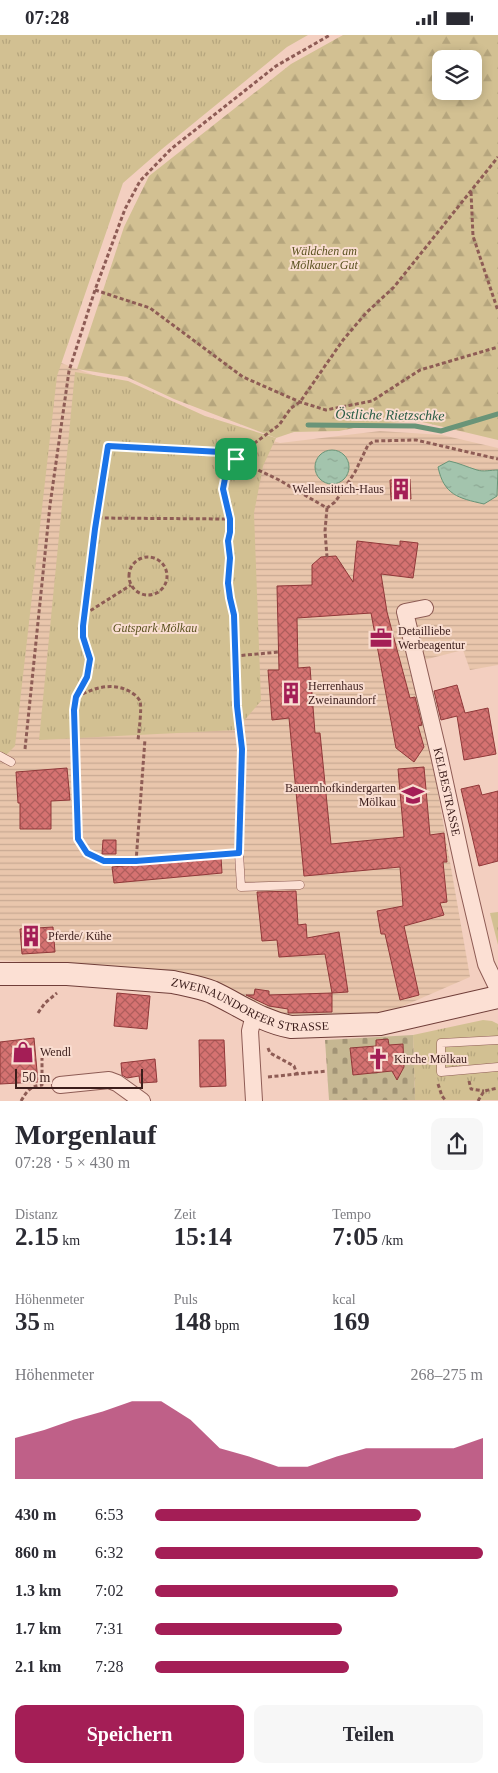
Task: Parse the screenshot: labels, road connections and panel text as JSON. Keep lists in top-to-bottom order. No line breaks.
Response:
{"streets":{"street":["KELBESTRASSE","ZWEINAUNDORFER STRASSE"]},"water":["Östliche Rietzschke"],"parks":["Wäldchen am Mölkauer Gut","Gutspark Mölkau"],"places":{"building":["Wellensittich-Haus","Herrenhaus Zweinaundorf","Pferde/ Kühe"],"office":["Detailliebe Werbeagentur"],"school or university":["Bauernhofkindergarten Mölkau"],"shop":["Wendl"],"church":["Kirche Mölkau"]},"scale_bar":"50 m","page":{"status":"07:28","scale":"50 m","heading":["Morgenlauf","07:28 · 5 × 430 m"],"stats":[["Distanz","2.15 km"],["Zeit","15:14"],["Tempo","7:05 /km"],["Höhenmeter","35 m"],["Puls","148 bpm"],["kcal","169"]],"chart":["Höhenmeter","268–275 m"],"list":[{"name":"430 m","note":"6:53"},{"name":"860 m","note":"6:32"},{"name":"1.3 km","note":"7:02"},{"name":"1.7 km","note":"7:31"},{"name":"2.1 km","note":"7:28"}],"buttons":["Speichern","Teilen"]}}
